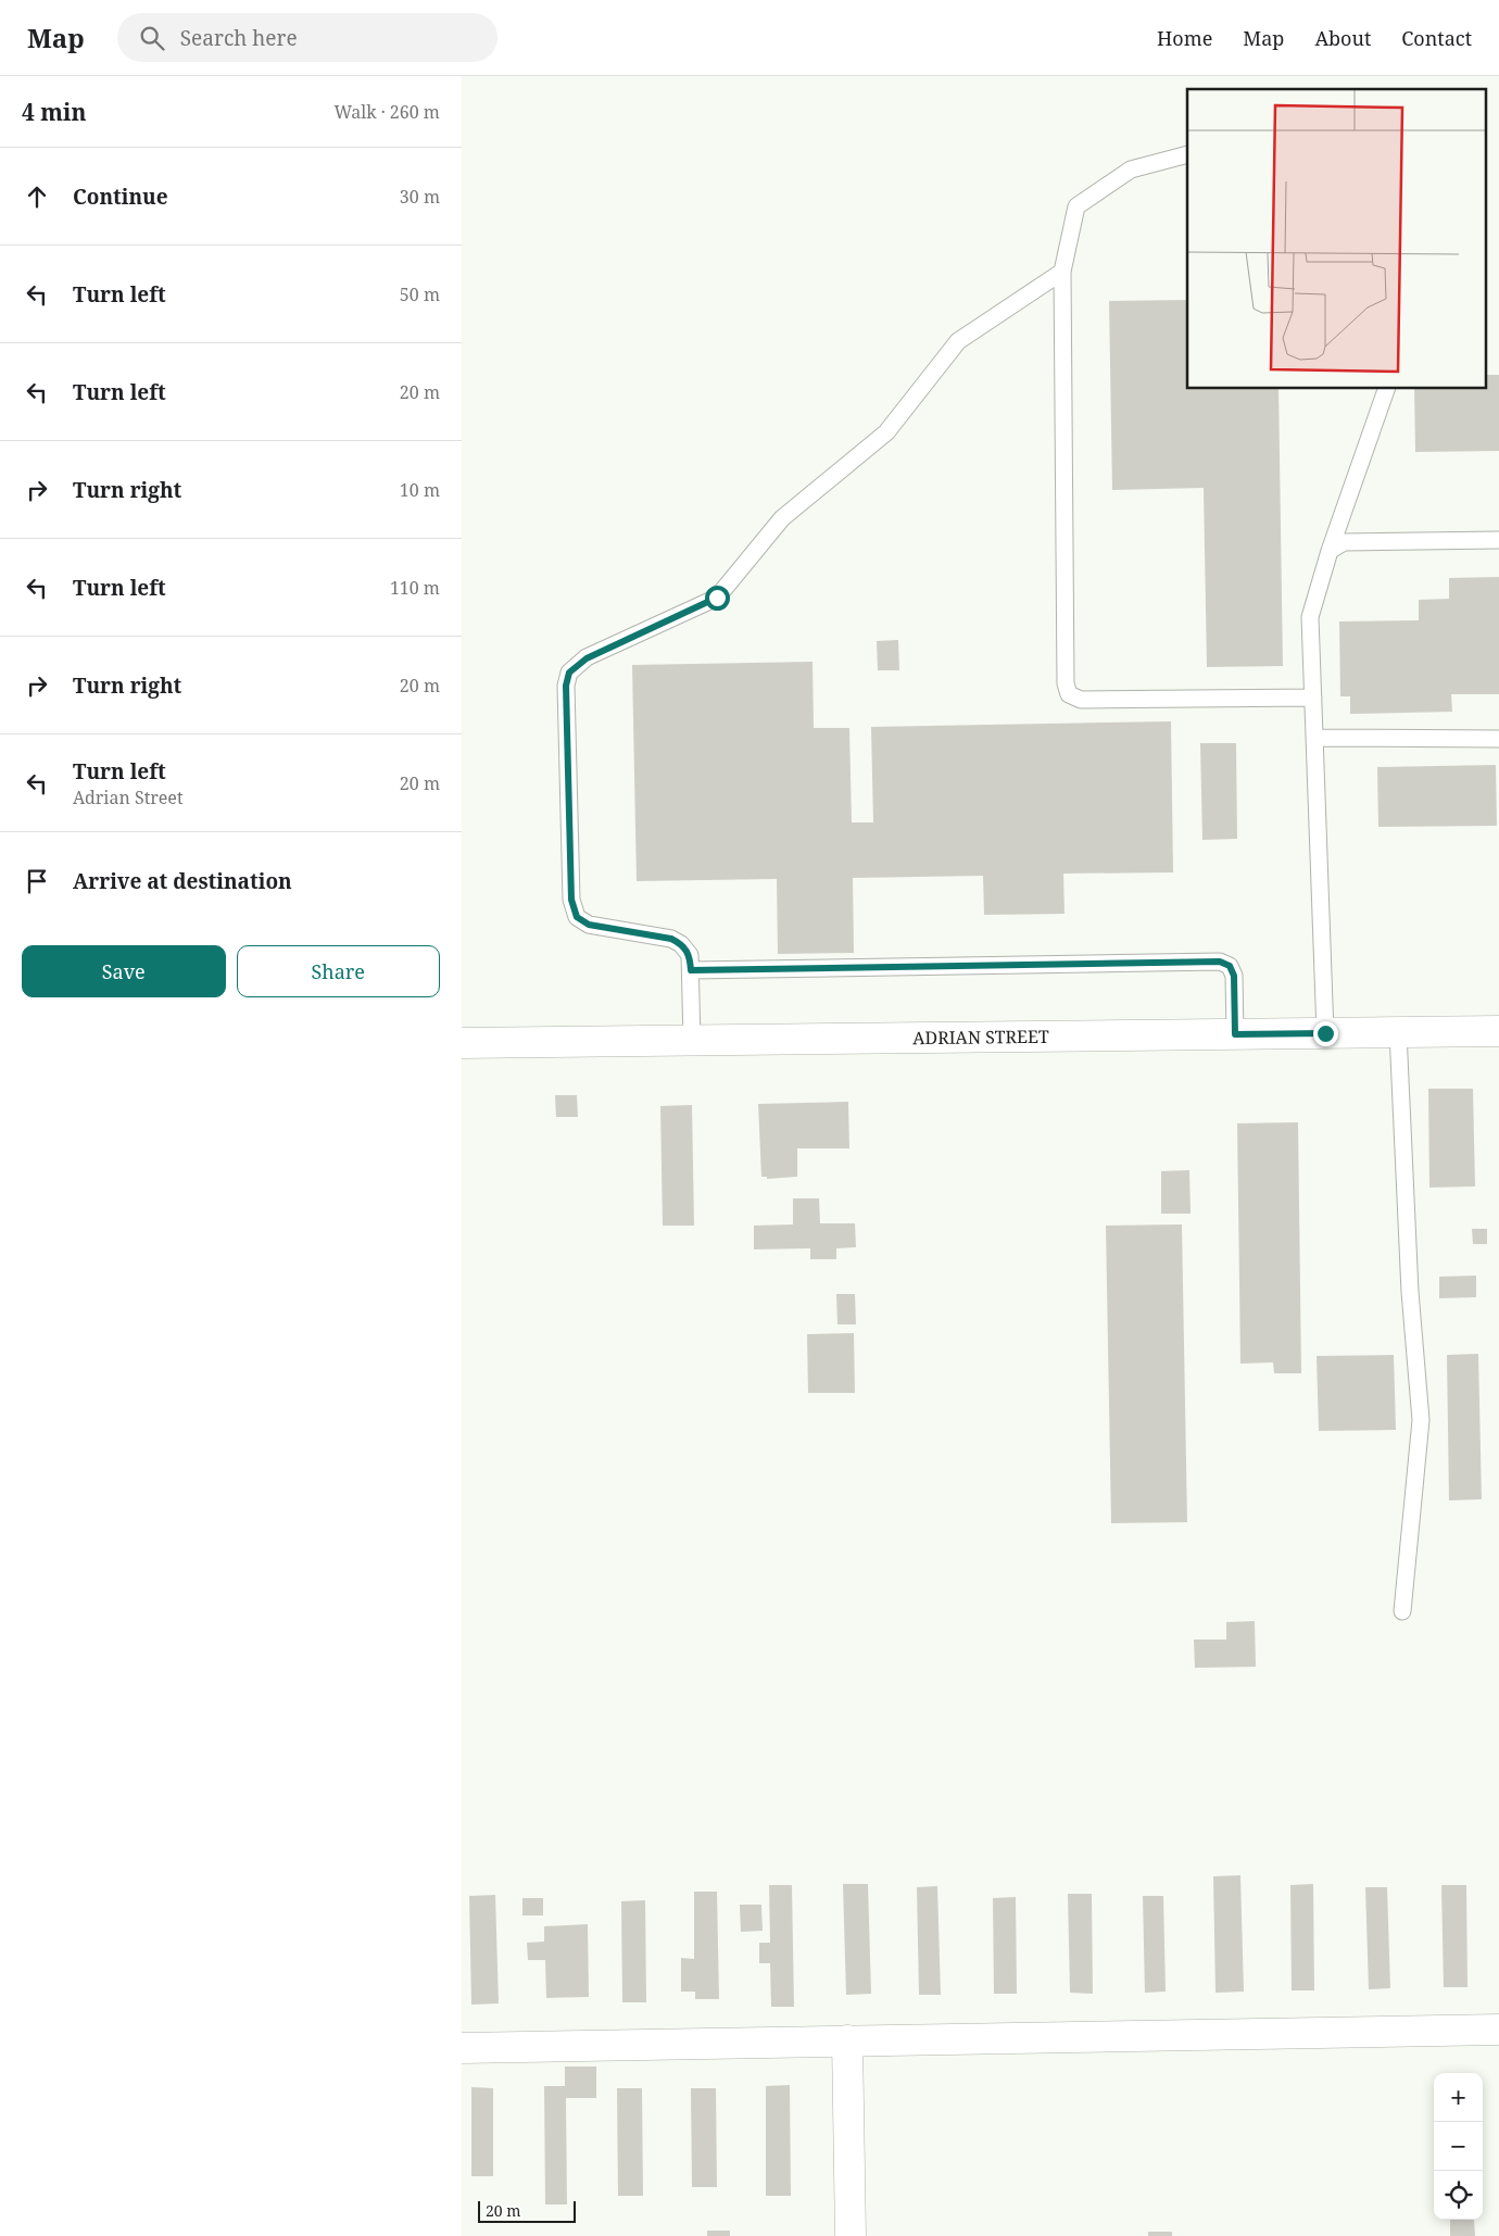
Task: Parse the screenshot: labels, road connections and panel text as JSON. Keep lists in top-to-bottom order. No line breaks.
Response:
{"streets":{"street":["ADRIAN STREET"]},"scale_bar":"20 m","page":{"header":"Map","search":"Search here","nav":["Home","Map","About","Contact"],"heading":["4 min","Walk · 260 m"],"list":[["Continue","30 m"],["Turn left","50 m"],["Turn left","20 m"],["Turn right","10 m"],["Turn left","110 m"],["Turn right","20 m"],["Turn left","Adrian Street","20 m"],"Arrive at destination"],"buttons":["Save","Share"],"map_buttons":["+","−"],"scale":"20 m"}}
